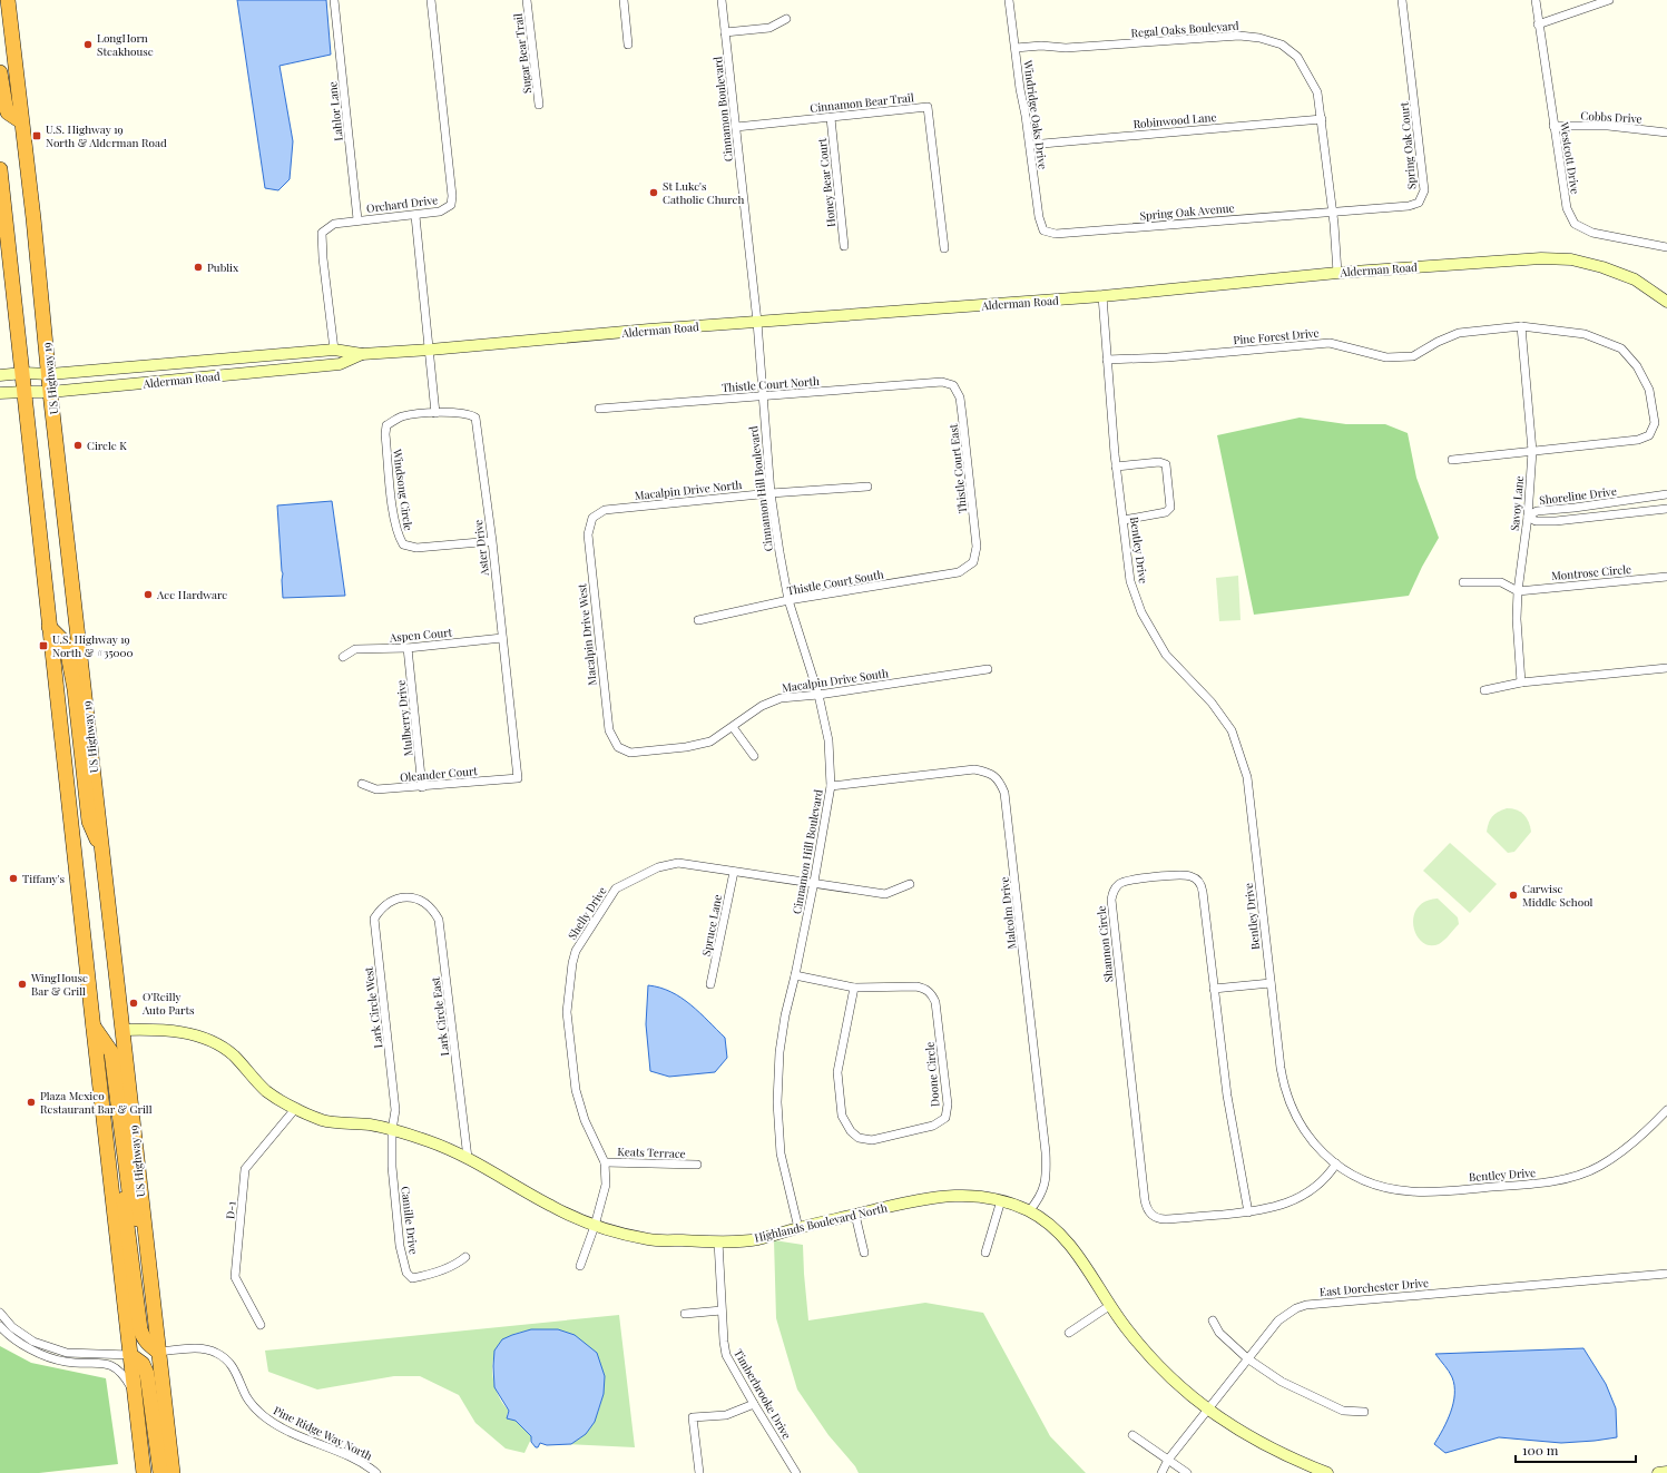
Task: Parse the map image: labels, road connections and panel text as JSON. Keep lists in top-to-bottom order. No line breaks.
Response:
{"streets":{"highway":["US Highway 19"],"street":["Regal Oaks Boulevard","Sugar Bear Trail","Cinnamon Bear Trail","Cinnamon Boulevard","Lahlor Lane","Windridge Oaks Drive","Cobbs Drive","Robinwood Lane","Spring Oak Court","Westcott Drive","Honey Bear Court","Orchard Drive","Spring Oak Avenue","Alderman Road","Pine Forest Drive","Thistle Court North","Thistle Court East","Cinnamon Hill Boulevard","Windsong Circle","Macalpin Drive North","Shoreline Drive","Savoy Lane","Aster Drive","Bentley Drive","Montrose Circle","Thistle Court South","Aspen Court","Macalpin Drive West","Macalpin Drive South","Mulberry Drive","Oleander Court","Shelly Drive","Malcolm Drive","Spruce Lane","Shannon Circle","Lark Circle West","Lark Circle East","Doone Circle","Keats Terrace","D-1","Camille Drive","Highlands Boulevard North","East Dorchester Drive","Timberbrooke Drive","Pine Ridge Way North"]},"crossings":[["Regal Oaks Boulevard","Windridge Oaks Drive"],["Regal Oaks Boulevard","Robinwood Lane"],["Regal Oaks Boulevard","Spring Oak Court"],["Regal Oaks Boulevard","Spring Oak Avenue"],["Regal Oaks Boulevard","Alderman Road"],["Cinnamon Bear Trail","Cinnamon Boulevard"],["Cinnamon Bear Trail","Honey Bear Court"],["Cinnamon Boulevard","Alderman Road"],["Cinnamon Boulevard","Cinnamon Hill Boulevard"],["Lahlor Lane","Orchard Drive"],["Windridge Oaks Drive","Robinwood Lane"],["Windridge Oaks Drive","Spring Oak Avenue"],["Cobbs Drive","Westcott Drive"],["Spring Oak Court","Spring Oak Avenue"],["Orchard Drive","Alderman Road"],["Alderman Road","US Highway 19"],["Alderman Road","Cinnamon Hill Boulevard"],["Alderman Road","Bentley Drive"],["Pine Forest Drive","Savoy Lane"],["Pine Forest Drive","Bentley Drive"],["US Highway 19","Highlands Boulevard North"],["US Highway 19","Pine Ridge Way North"],["Thistle Court North","Thistle Court East"],["Thistle Court North","Cinnamon Hill Boulevard"],["Thistle Court East","Thistle Court South"],["Cinnamon Hill Boulevard","Macalpin Drive North"],["Cinnamon Hill Boulevard","Thistle Court South"],["Cinnamon Hill Boulevard","Macalpin Drive South"],["Cinnamon Hill Boulevard","Shelly Drive"],["Cinnamon Hill Boulevard","Malcolm Drive"],["Cinnamon Hill Boulevard","Doone Circle"],["Cinnamon Hill Boulevard","Highlands Boulevard North"],["Windsong Circle","Aster Drive"],["Macalpin Drive North","Macalpin Drive West"],["Shoreline Drive","Savoy Lane"],["Savoy Lane","Montrose Circle"],["Aster Drive","Aspen Court"],["Aster Drive","Oleander Court"],["Bentley Drive","Shannon Circle"],["Aspen Court","Mulberry Drive"],["Macalpin Drive West","Macalpin Drive South"],["Mulberry Drive","Oleander Court"],["Shelly Drive","Spruce Lane"],["Shelly Drive","Keats Terrace"],["Shelly Drive","Highlands Boulevard North"],["Malcolm Drive","Highlands Boulevard North"],["Lark Circle West","Lark Circle East"],["Lark Circle West","Camille Drive"],["Lark Circle West","Highlands Boulevard North"],["Lark Circle East","Highlands Boulevard North"],["D-1","Highlands Boulevard North"],["Camille Drive","Highlands Boulevard North"],["Highlands Boulevard North","East Dorchester Drive"],["Highlands Boulevard North","Timberbrooke Drive"]],"places":{"other":["LongHorn Steakhouse","St Luke's Catholic Church","Publix","Circle K","Ace Hardware","Tiffany's","Carwise Middle School","WingHouse Bar & Grill","O'Reilly Auto Parts","Plaza Mexico Restaurant Bar & Grill"],"transit":["U.S. Highway 19 North & Alderman Road","U.S. Highway 19 North & #35000"]},"scale_bar":"100 m"}
